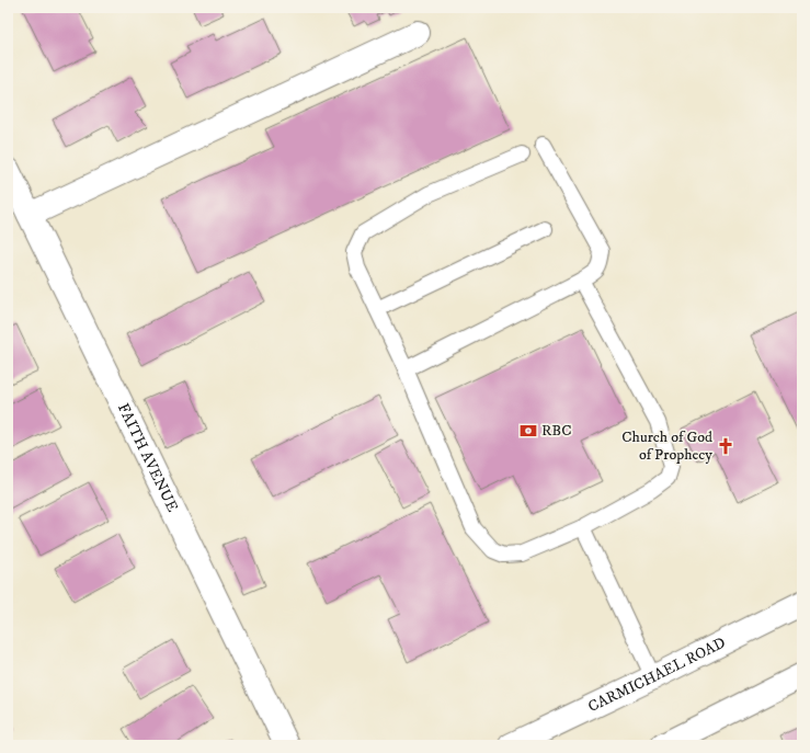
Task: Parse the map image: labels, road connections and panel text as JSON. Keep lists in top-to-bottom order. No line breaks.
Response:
{"streets":{"street":["FAITH AVENUE","CARMICHAEL ROAD"]},"places":{"bank":["RBC"],"church":["Church of God of Prophecy"]}}
